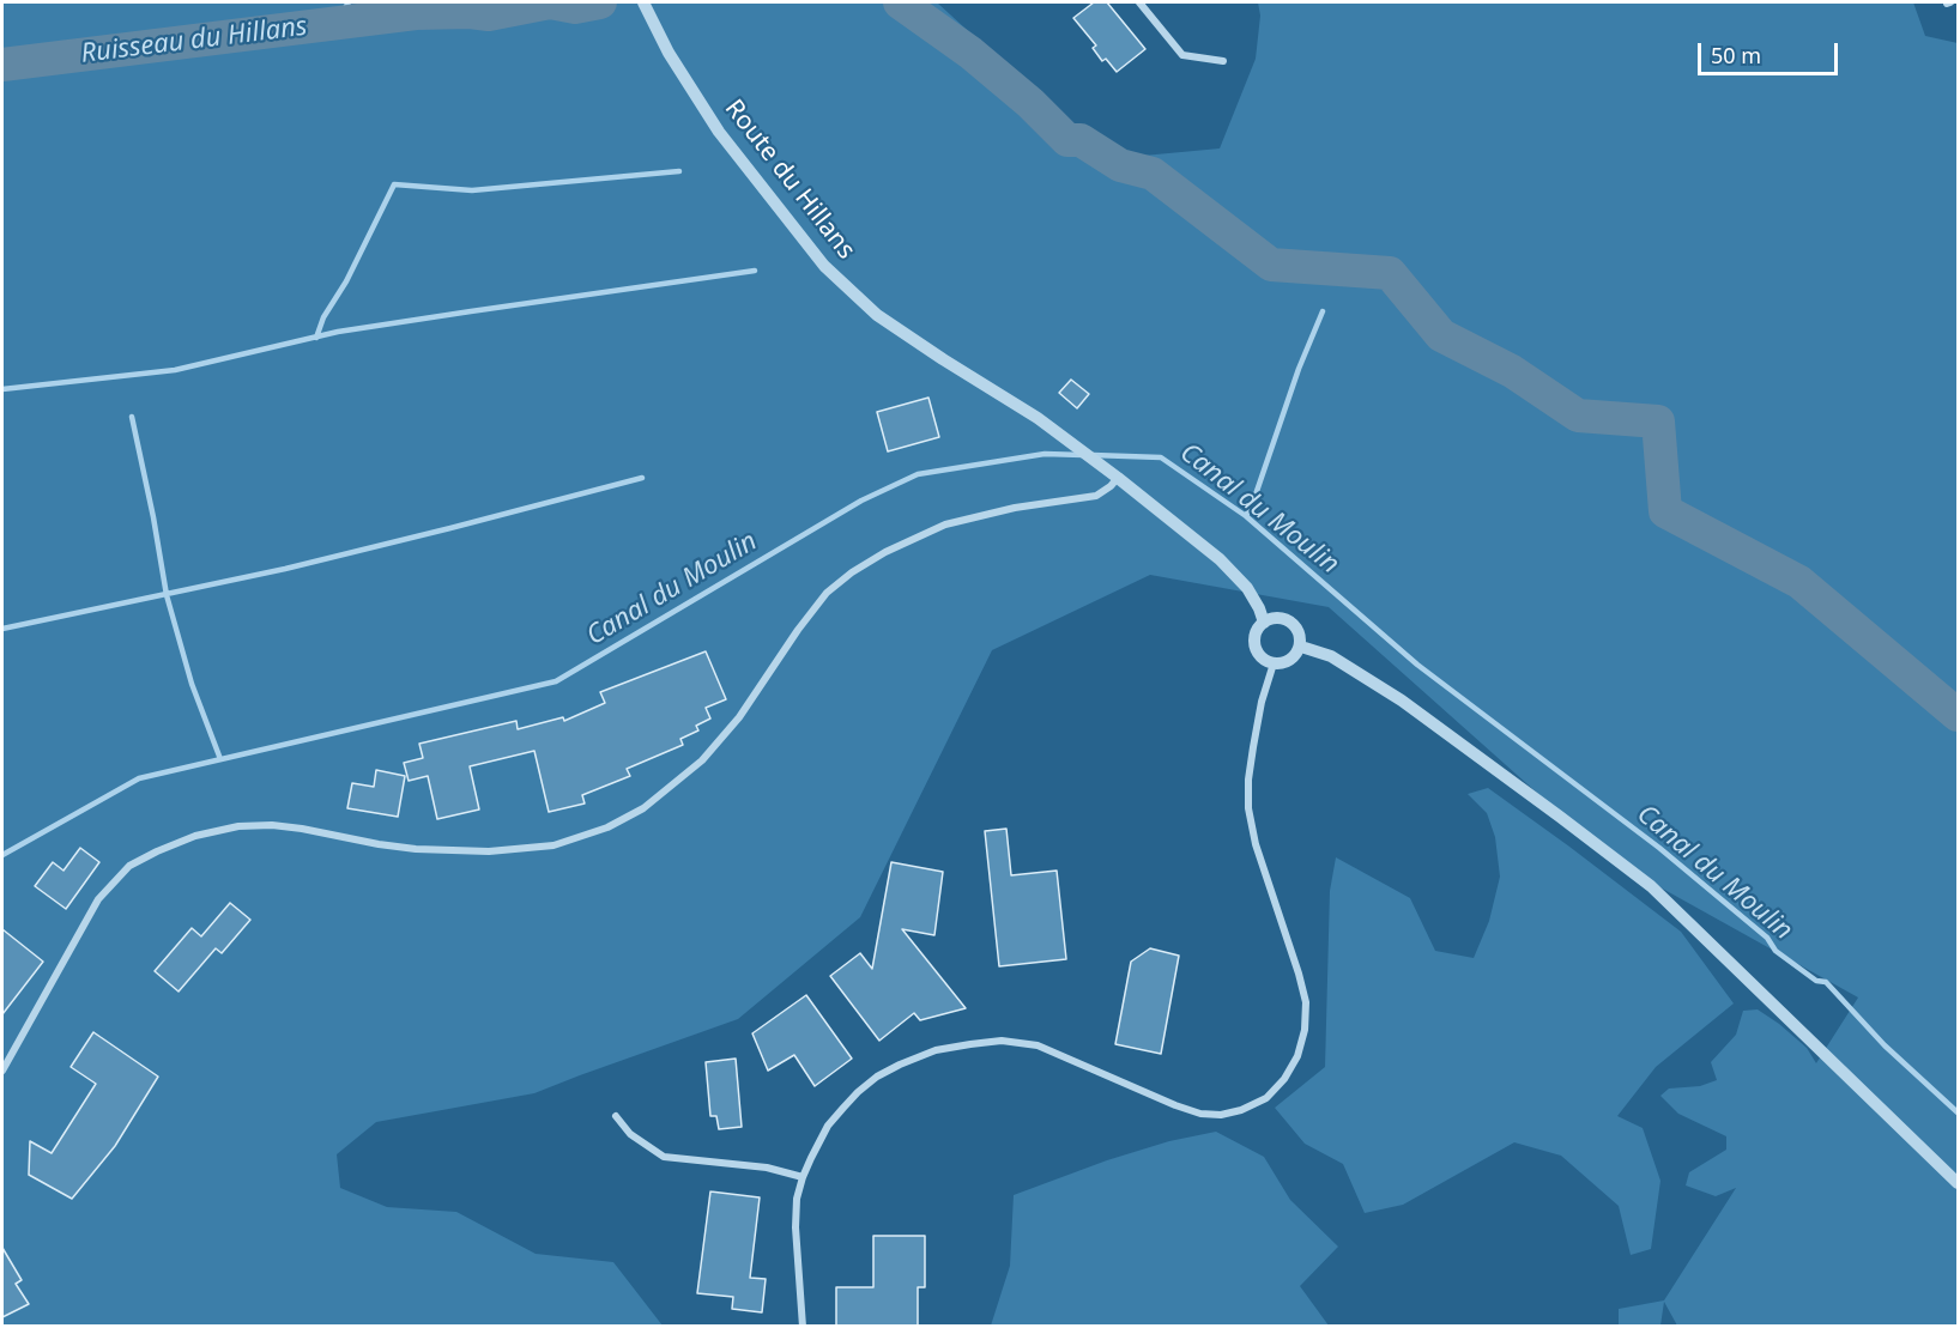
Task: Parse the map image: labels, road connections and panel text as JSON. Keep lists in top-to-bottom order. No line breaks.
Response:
{"streets":{"street":["Route du Hillans"]},"water":["Ruisseau du Hillans","Canal du Moulin"],"scale_bar":"50 m"}
